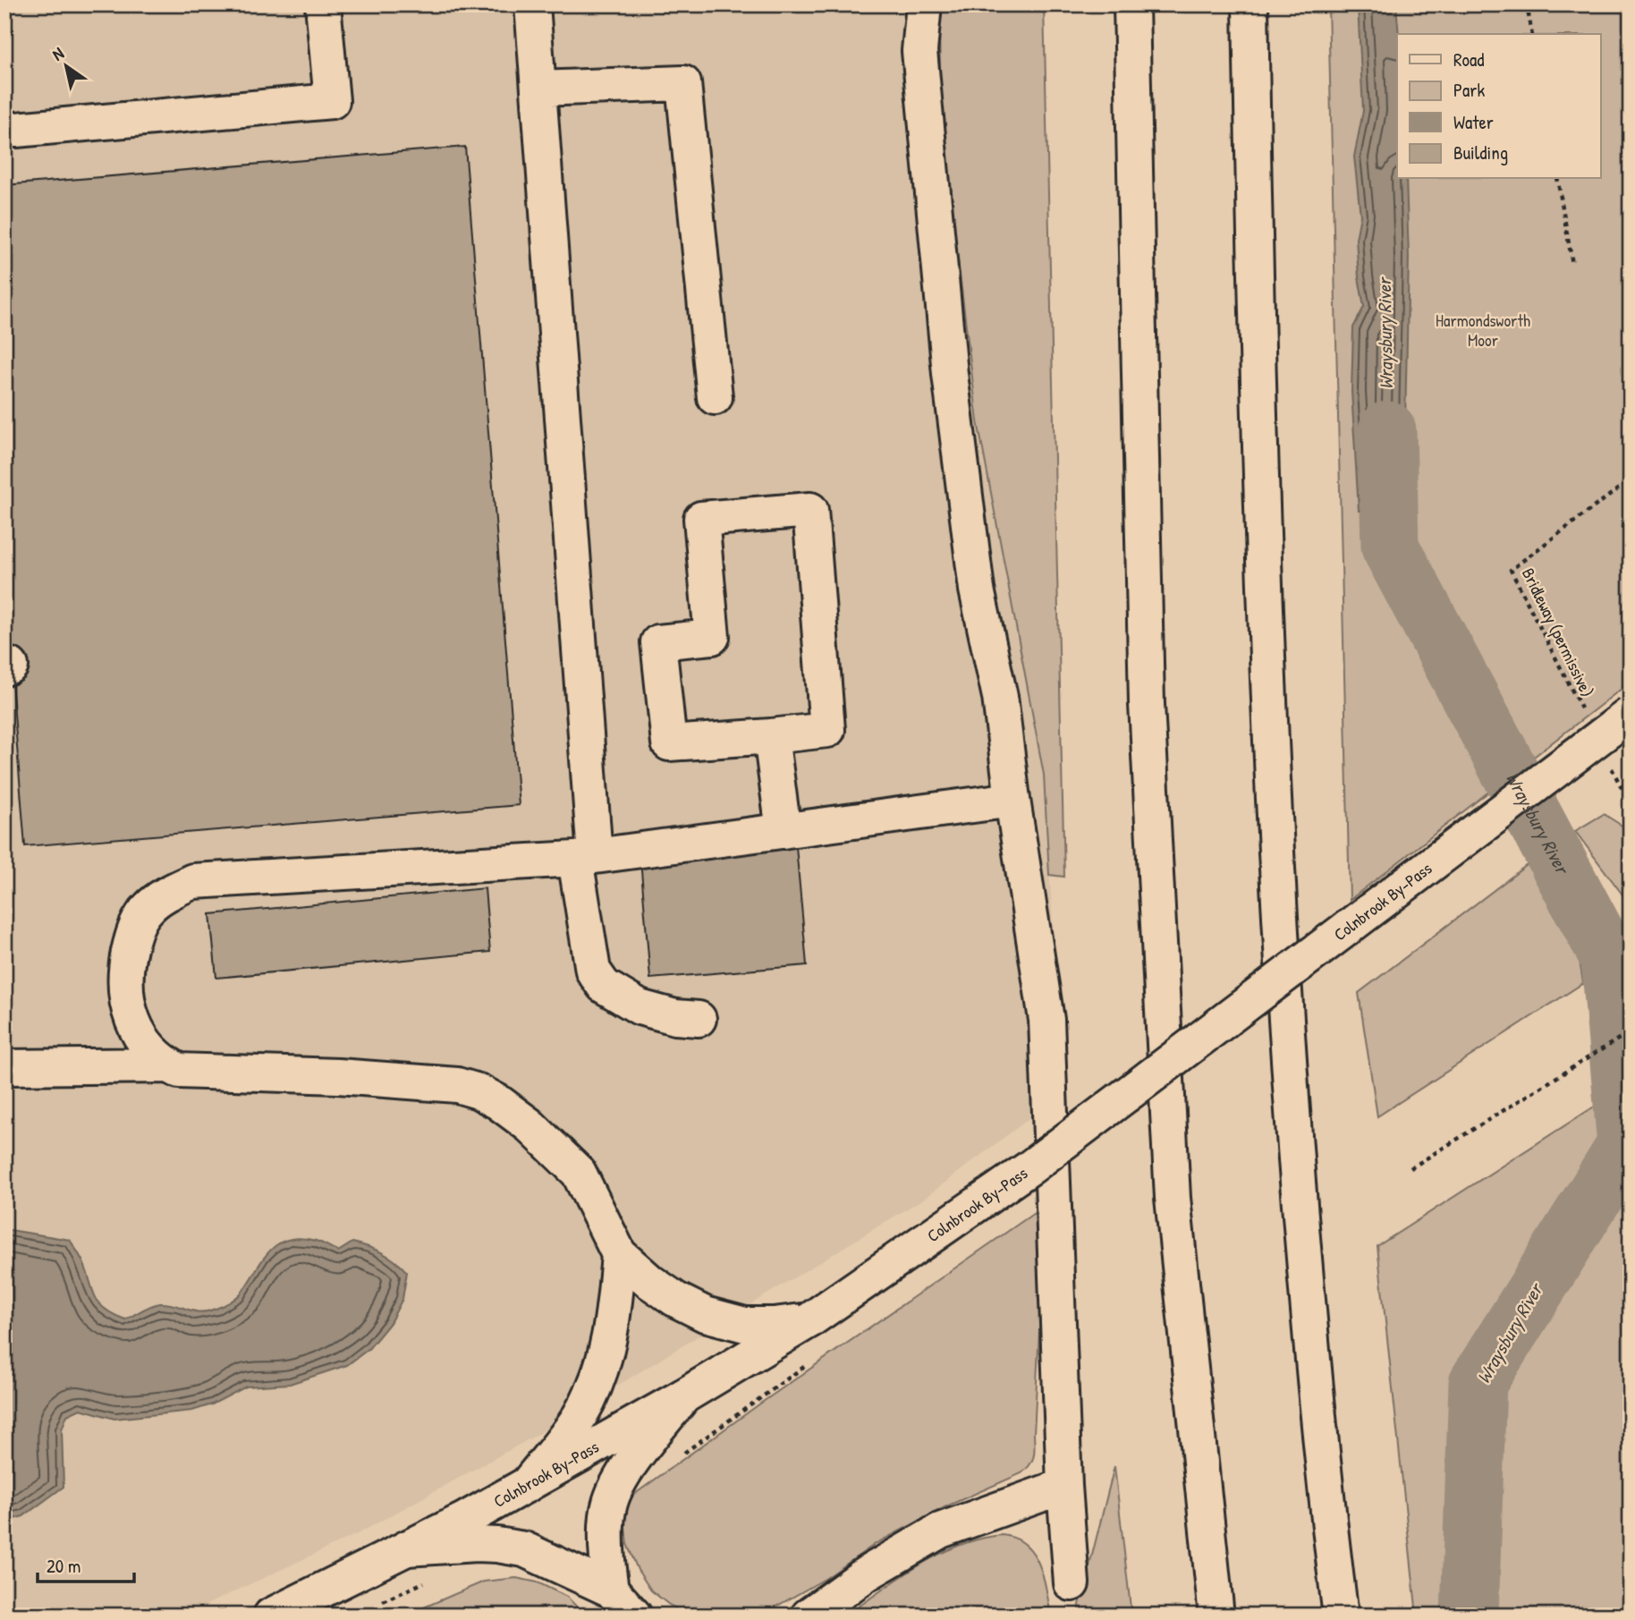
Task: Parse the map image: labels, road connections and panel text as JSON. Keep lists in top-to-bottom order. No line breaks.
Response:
{"streets":{"main road":["Colnbrook By-Pass"],"path":["Bridleway (permissive)"]},"water":["Wraysbury River"],"parks":["Harmondsworth Moor"],"legend":["Road","Park","Water","Building"],"scale_bar":"20 m","north":"top left"}
